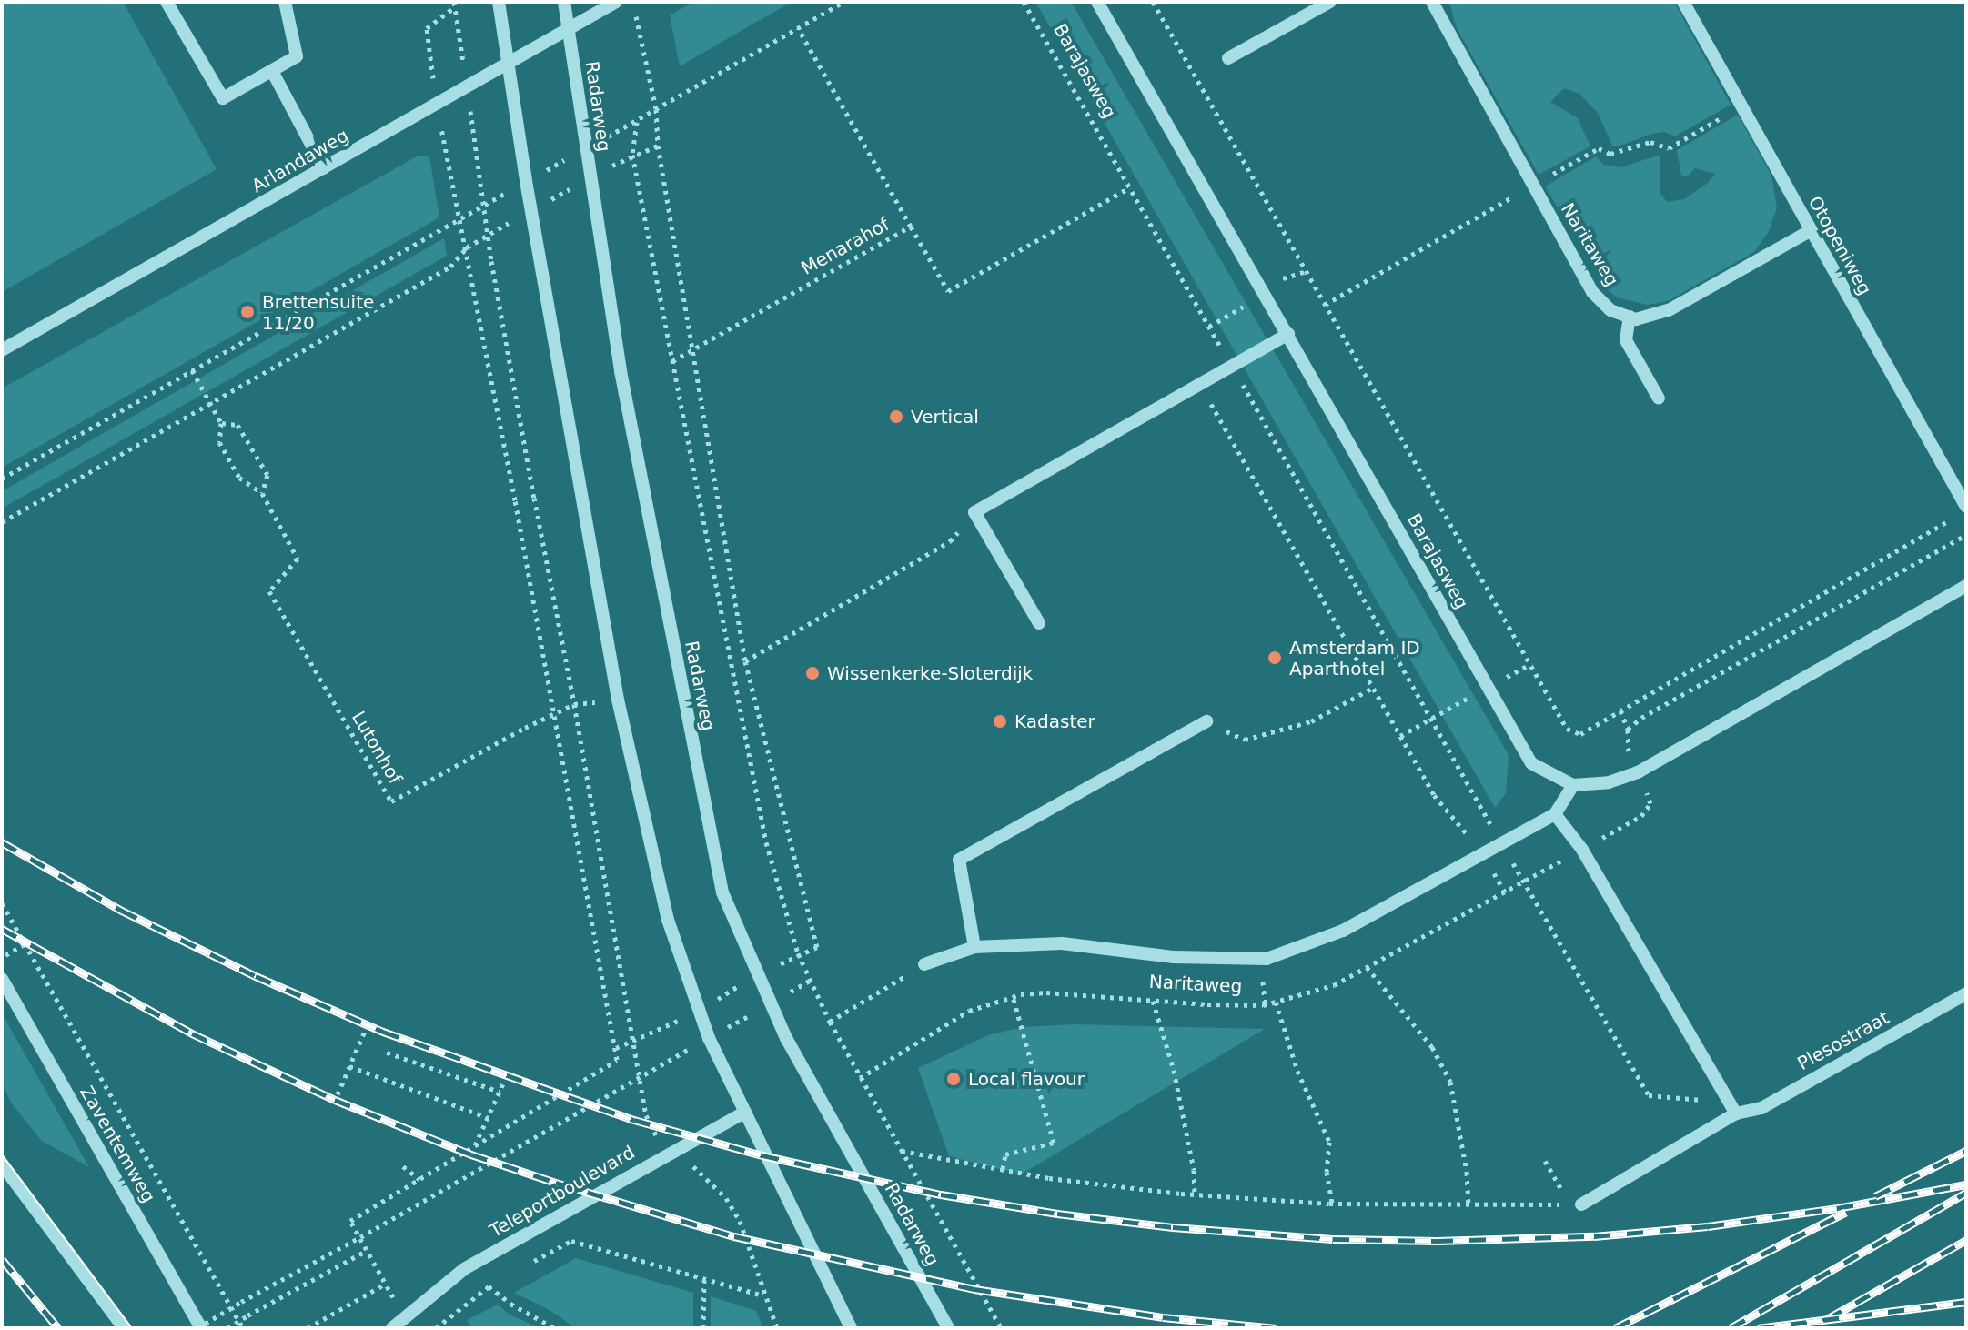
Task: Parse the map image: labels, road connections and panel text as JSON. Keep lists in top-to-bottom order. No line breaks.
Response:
{"streets":{"street":["Barajasweg","Radarweg","Arlandaweg","Naritaweg","Otopeniweg","Plesostraat","Zaventemweg","Teleportboulevard"],"path":["Menarahof","Lutonhof"]},"crossings":[["Barajasweg","Naritaweg"],["Barajasweg","Plesostraat"],["Radarweg","Arlandaweg"],["Radarweg","Naritaweg"],["Radarweg","Menarahof"]],"places":["Brettensuite 11/20","Vertical","Amsterdam ID Aparthotel","Wissenkerke-Sloterdijk","Kadaster","Local flavour"]}
